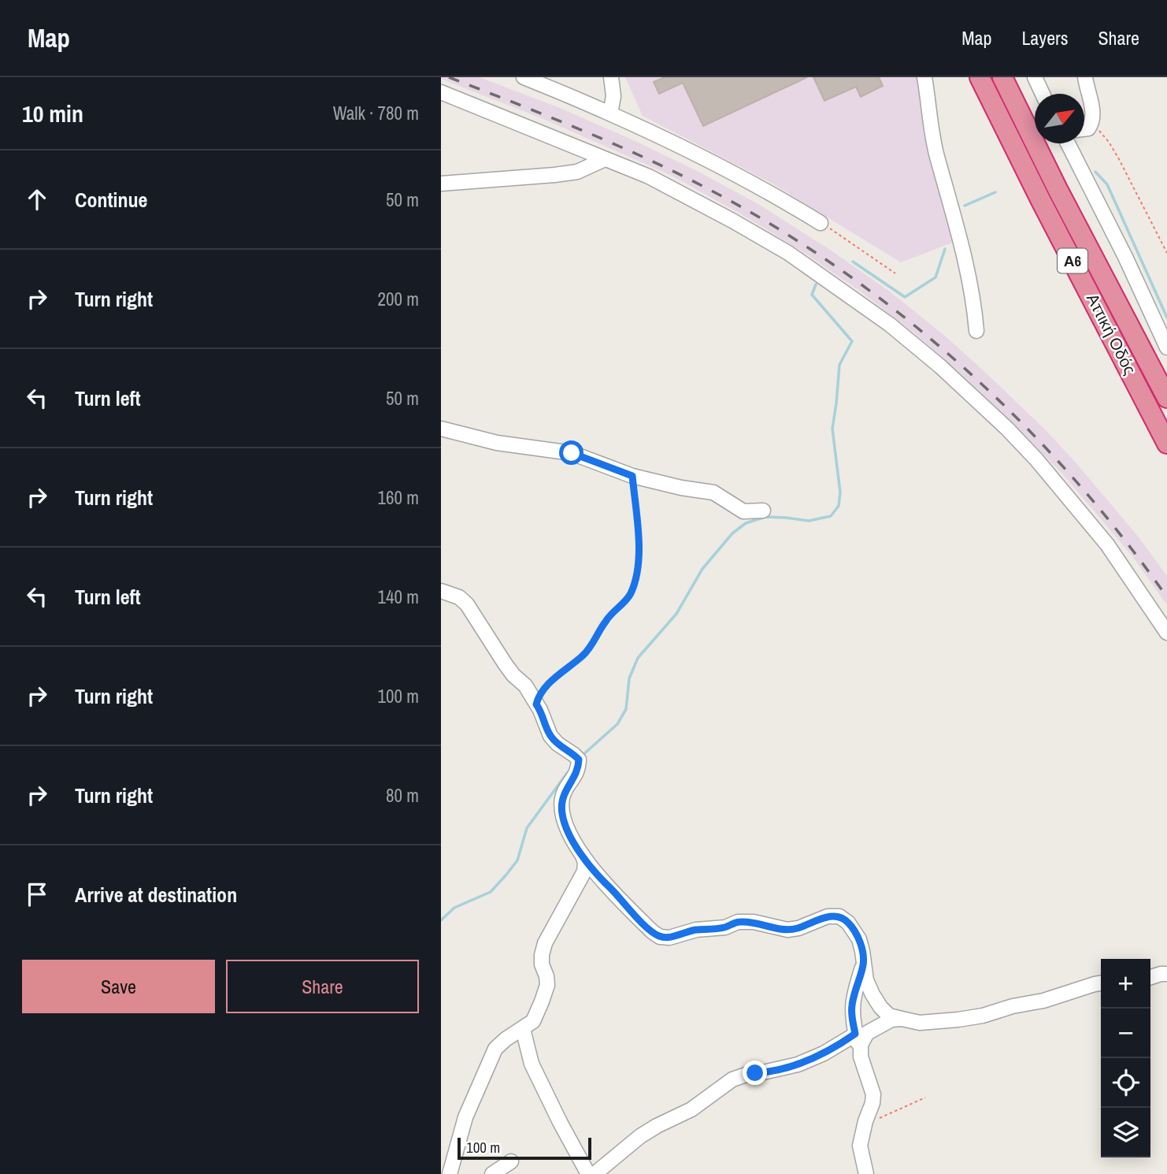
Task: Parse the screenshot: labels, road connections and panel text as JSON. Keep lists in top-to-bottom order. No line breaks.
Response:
{"streets":{"highway":["Α6","Αττική Οδός"]},"scale_bar":"100 m","north":"top right","page":{"header":"Map","nav":["Map","Layers","Share"],"heading":["10 min","Walk · 780 m"],"list":[["Continue","50 m"],["Turn right","200 m"],["Turn left","50 m"],["Turn right","160 m"],["Turn left","140 m"],["Turn right","100 m"],["Turn right","80 m"],"Arrive at destination"],"buttons":["Save","Share"],"map_buttons":["+","−"],"scale":"100 m"}}
